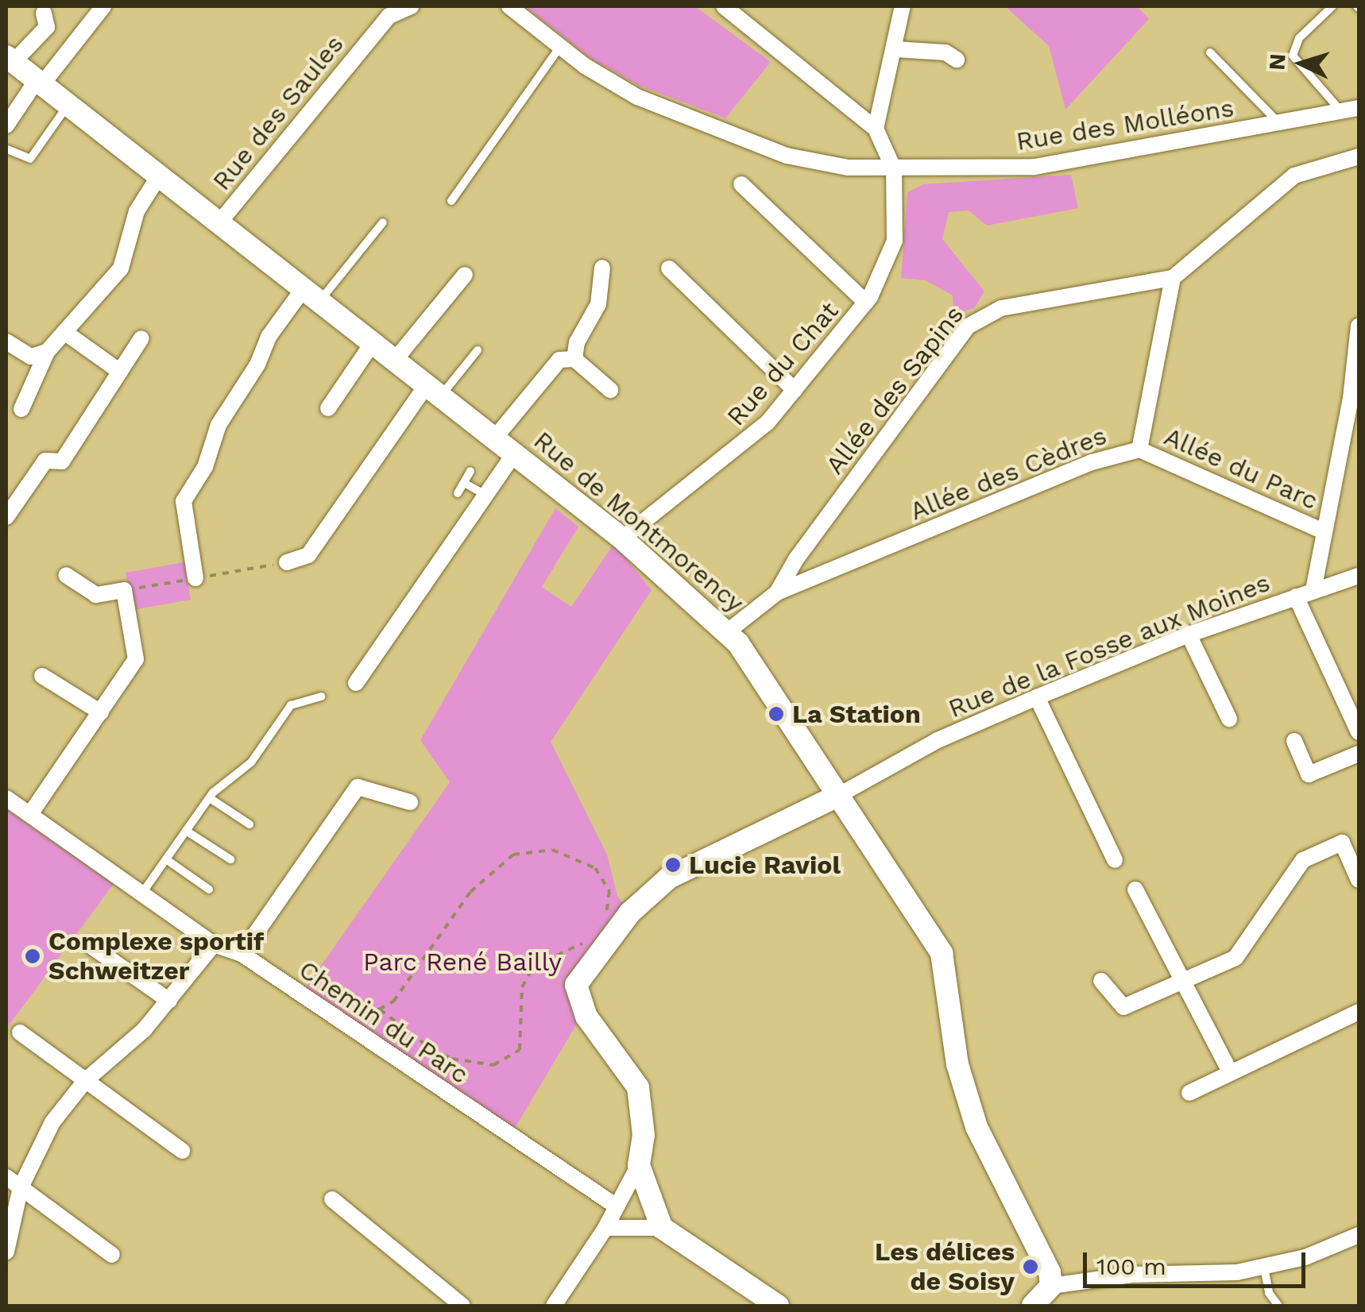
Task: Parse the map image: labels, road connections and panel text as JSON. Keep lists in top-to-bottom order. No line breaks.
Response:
{"streets":{"street":["Rue des Saules","Rue des Molléons","Rue du Chat","Allée des Sapins","Allée du Parc","Allée des Cèdres","Rue de Montmorency","Rue de la Fosse aux Moines","Chemin du Parc"]},"crossings":[["Rue des Saules","Rue de Montmorency"],["Rue des Molléons","Rue du Chat"],["Rue du Chat","Rue de Montmorency"],["Allée des Sapins","Allée des Cèdres"],["Allée des Sapins","Rue de Montmorency"],["Allée du Parc","Allée des Cèdres"],["Rue de Montmorency","Rue de la Fosse aux Moines"]],"parks":["Parc René Bailly"],"places":["La Station","Lucie Raviol","Complexe sportif Schweitzer","Les délices de Soisy"],"scale_bar":"100 m","north":"left"}
